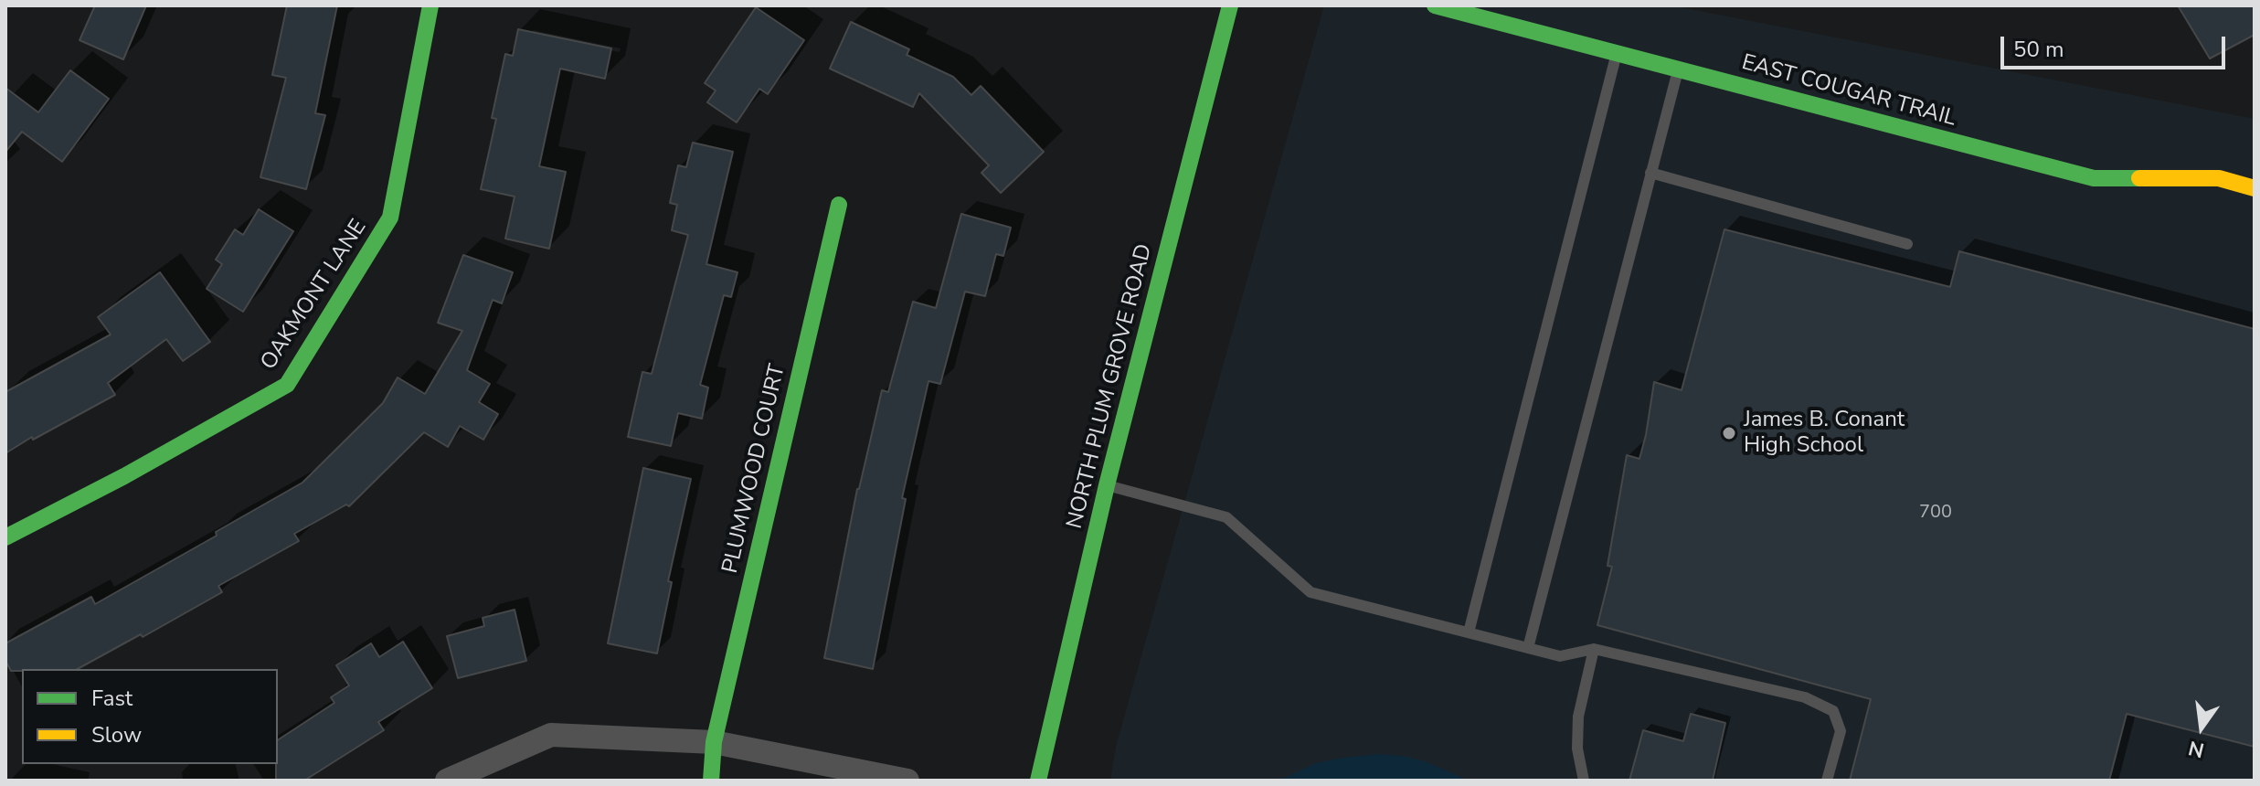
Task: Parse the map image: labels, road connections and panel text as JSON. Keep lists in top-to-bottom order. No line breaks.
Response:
{"streets":{"street":["EAST COUGAR TRAIL","OAKMONT LANE","NORTH PLUM GROVE ROAD","PLUMWOOD COURT"]},"places":["James B. Conant High School"],"house_numbers":["700"],"legend":["Fast","Slow"],"scale_bar":"50 m","north":"bottom"}
